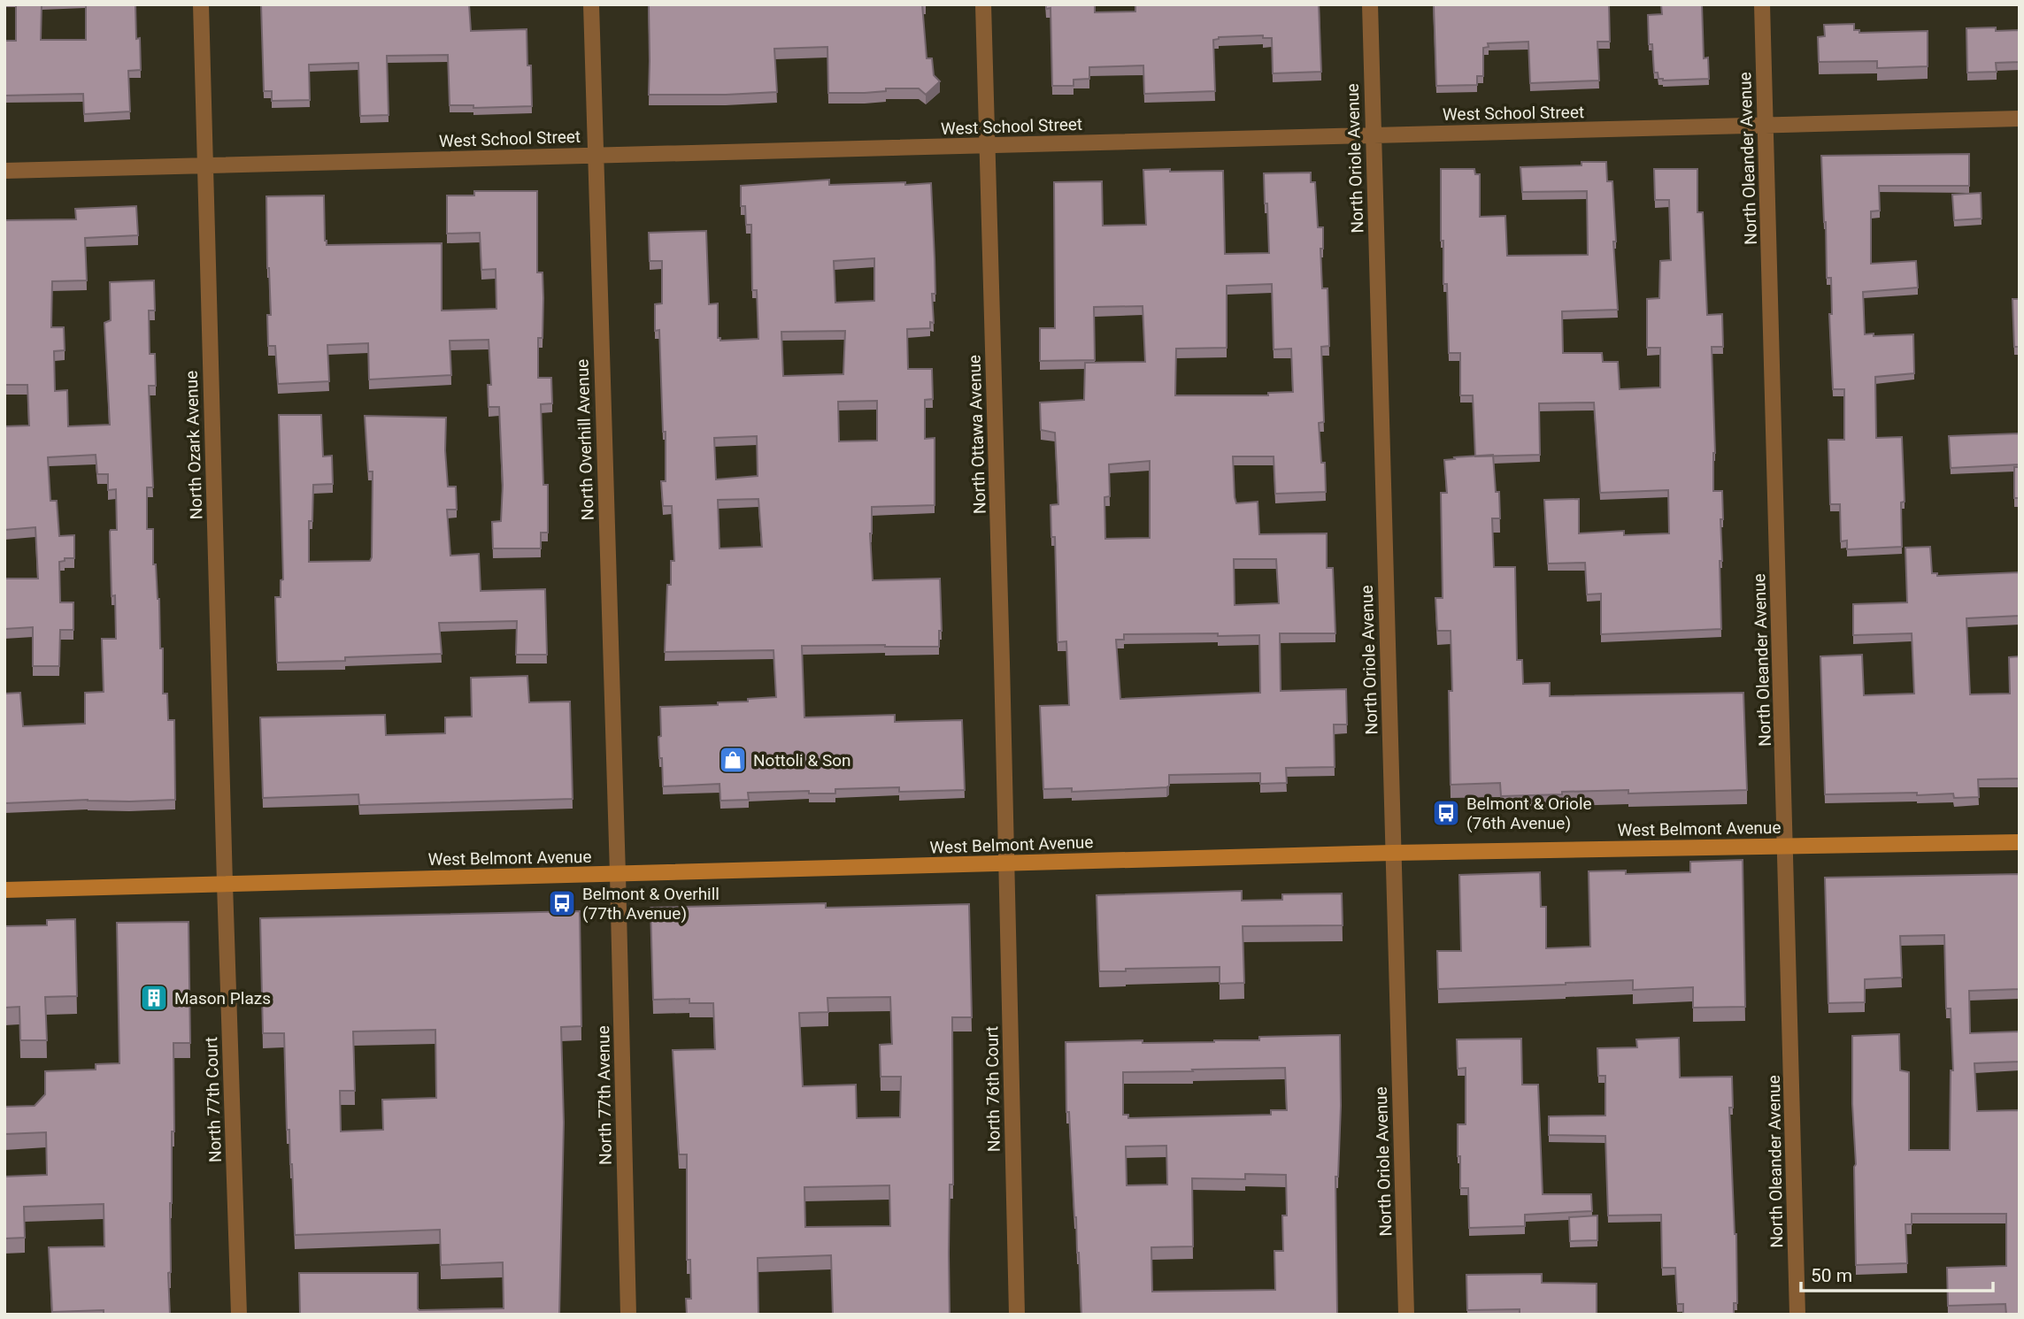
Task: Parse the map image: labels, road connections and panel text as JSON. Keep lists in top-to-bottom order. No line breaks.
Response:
{"streets":{"main road":["West Belmont Avenue"],"street":["West School Street","North Oriole Avenue","North Oleander Avenue","North Ottawa Avenue","North Overhill Avenue","North Ozark Avenue","North 76th Court","North 77th Avenue","North 77th Court"]},"crossings":[["West School Street","North Oriole Avenue"],["West School Street","North Oleander Avenue"],["West School Street","North Ottawa Avenue"],["West School Street","North Overhill Avenue"],["West School Street","North Ozark Avenue"],["North Oriole Avenue","West Belmont Avenue"],["North Oleander Avenue","West Belmont Avenue"],["North Ottawa Avenue","West Belmont Avenue"],["North Ottawa Avenue","North 76th Court"],["North Overhill Avenue","West Belmont Avenue"],["North Overhill Avenue","North 77th Avenue"],["North Ozark Avenue","West Belmont Avenue"],["North Ozark Avenue","North 77th Court"],["West Belmont Avenue","North 76th Court"],["West Belmont Avenue","North 77th Avenue"],["West Belmont Avenue","North 77th Court"]],"places":{"shop":["Nottoli & Son"],"bus stop":["Belmont & Oriole (76th Avenue)","Belmont & Overhill (77th Avenue)"],"building":["Mason Plazs"]},"scale_bar":"50 m"}
